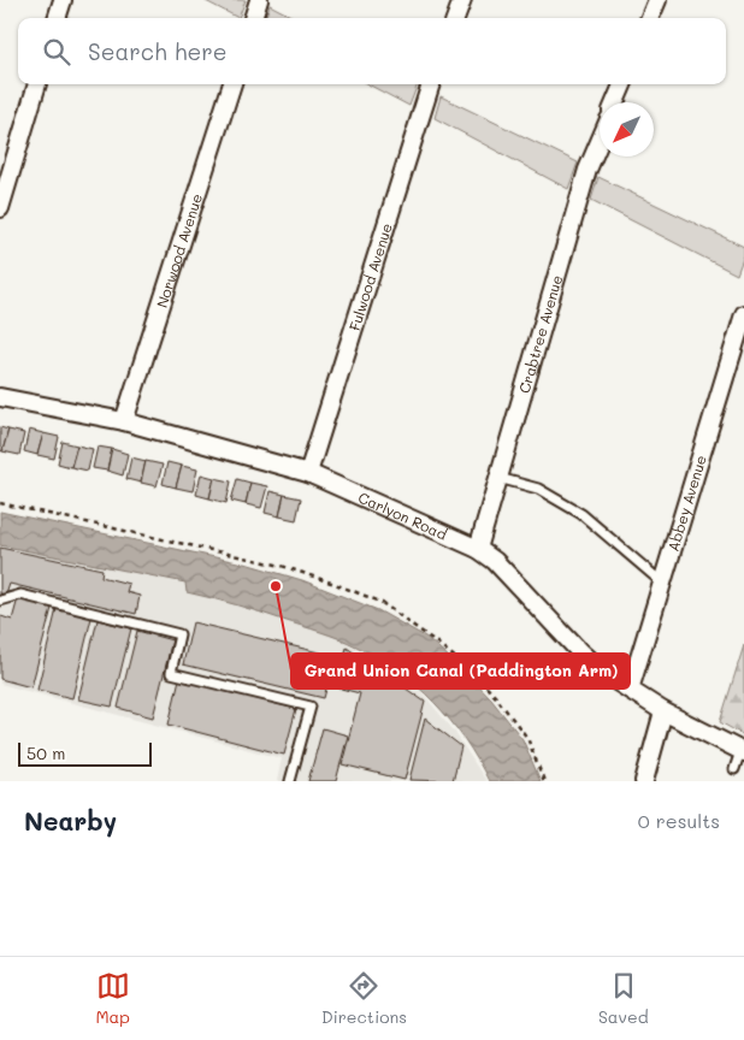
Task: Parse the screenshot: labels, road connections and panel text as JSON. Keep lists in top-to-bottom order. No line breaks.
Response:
{"streets":{"street":["Norwood Avenue","Fulwood Avenue","Crabtree Avenue","Abbey Avenue","Carlyon Road"]},"crossings":[["Norwood Avenue","Carlyon Road"],["Fulwood Avenue","Carlyon Road"],["Crabtree Avenue","Carlyon Road"],["Abbey Avenue","Carlyon Road"]],"places":["Grand Union Canal (Paddington Arm)"],"scale_bar":"50 m","north":"bottom left","page":{"search":"Search here","scale":"50 m","heading":["Nearby","0 results"],"nav":["Map","Directions","Saved"]}}
